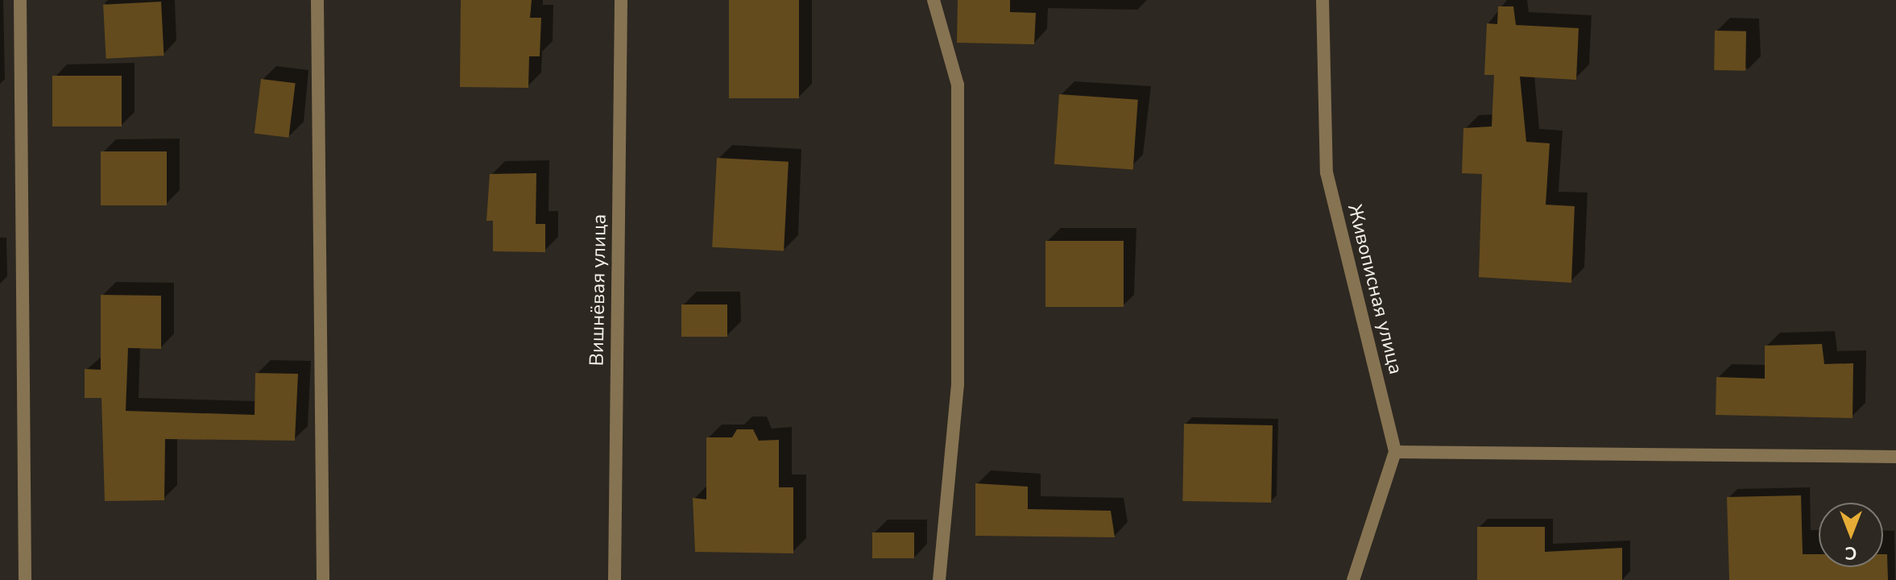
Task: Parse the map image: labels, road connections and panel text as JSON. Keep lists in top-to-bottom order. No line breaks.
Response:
{"streets":{"street":["Живописная улица","Вишнёвая улица"]},"north":"bottom"}
